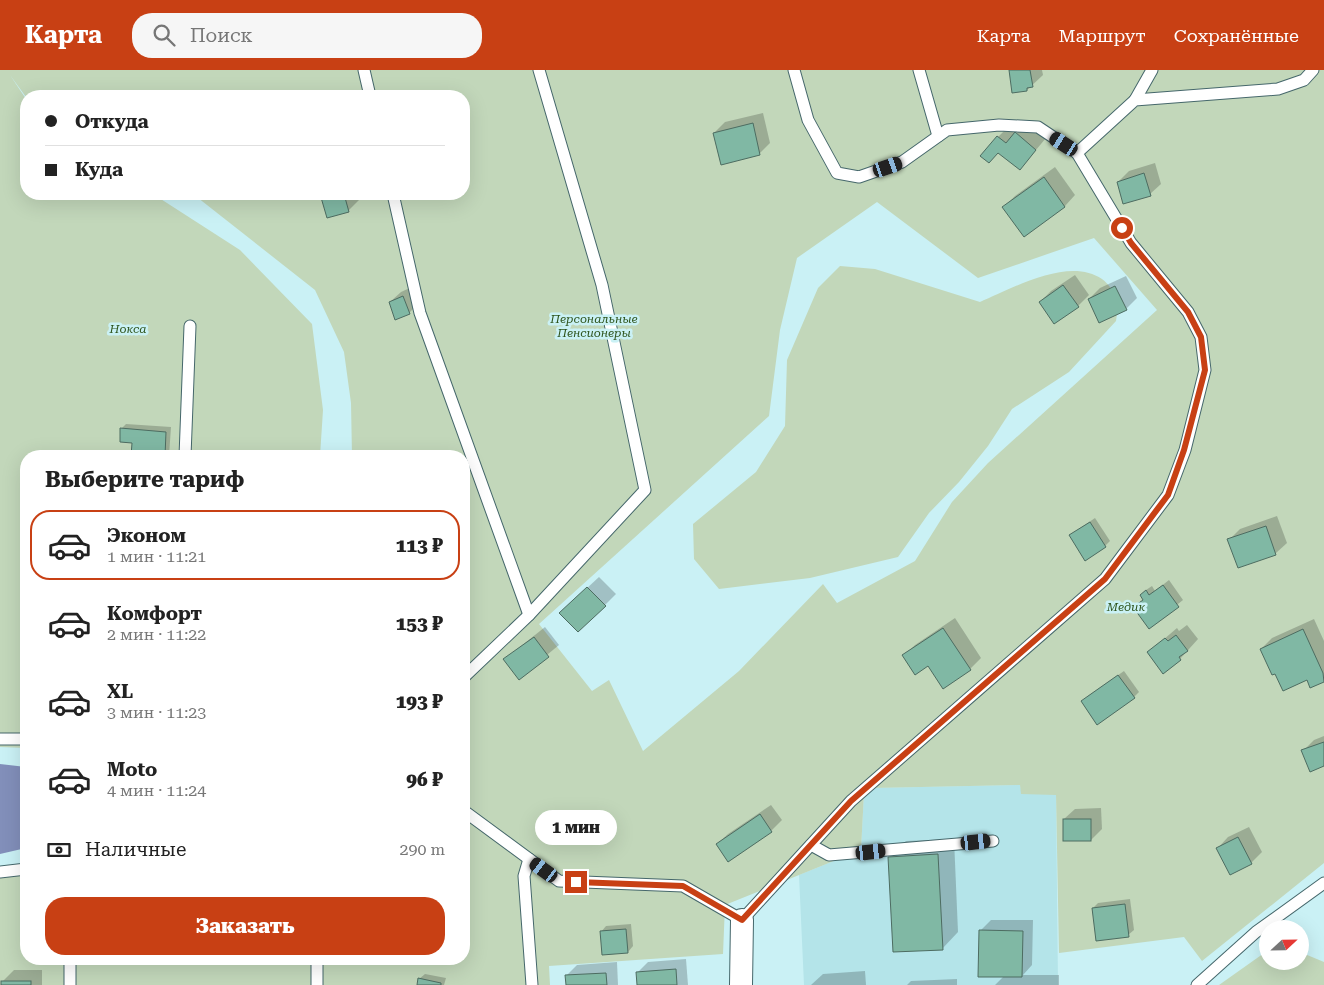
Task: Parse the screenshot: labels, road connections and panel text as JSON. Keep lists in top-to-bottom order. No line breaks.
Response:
{"parks":["Персональные Пенсионеры","Нокса","Медик"],"north":"right","page":{"header":"Карта","search":"Поиск","nav":["Карта","Маршрут","Сохранённые"],"banner":["Откуда","Куда"],"heading":"Выберите тариф","list":[{"name":"Эконом","note":"1 мин · 11:21","value":"113 ₽"},{"name":"Комфорт","note":"2 мин · 11:22","value":"153 ₽"},{"name":"XL","note":"3 мин · 11:23","value":"193 ₽"},{"name":"Moto","note":"4 мин · 11:24","value":"96 ₽"}],"bubble":"1 мин","pay":["Наличные","290 m"],"buttons":"Заказать"}}
